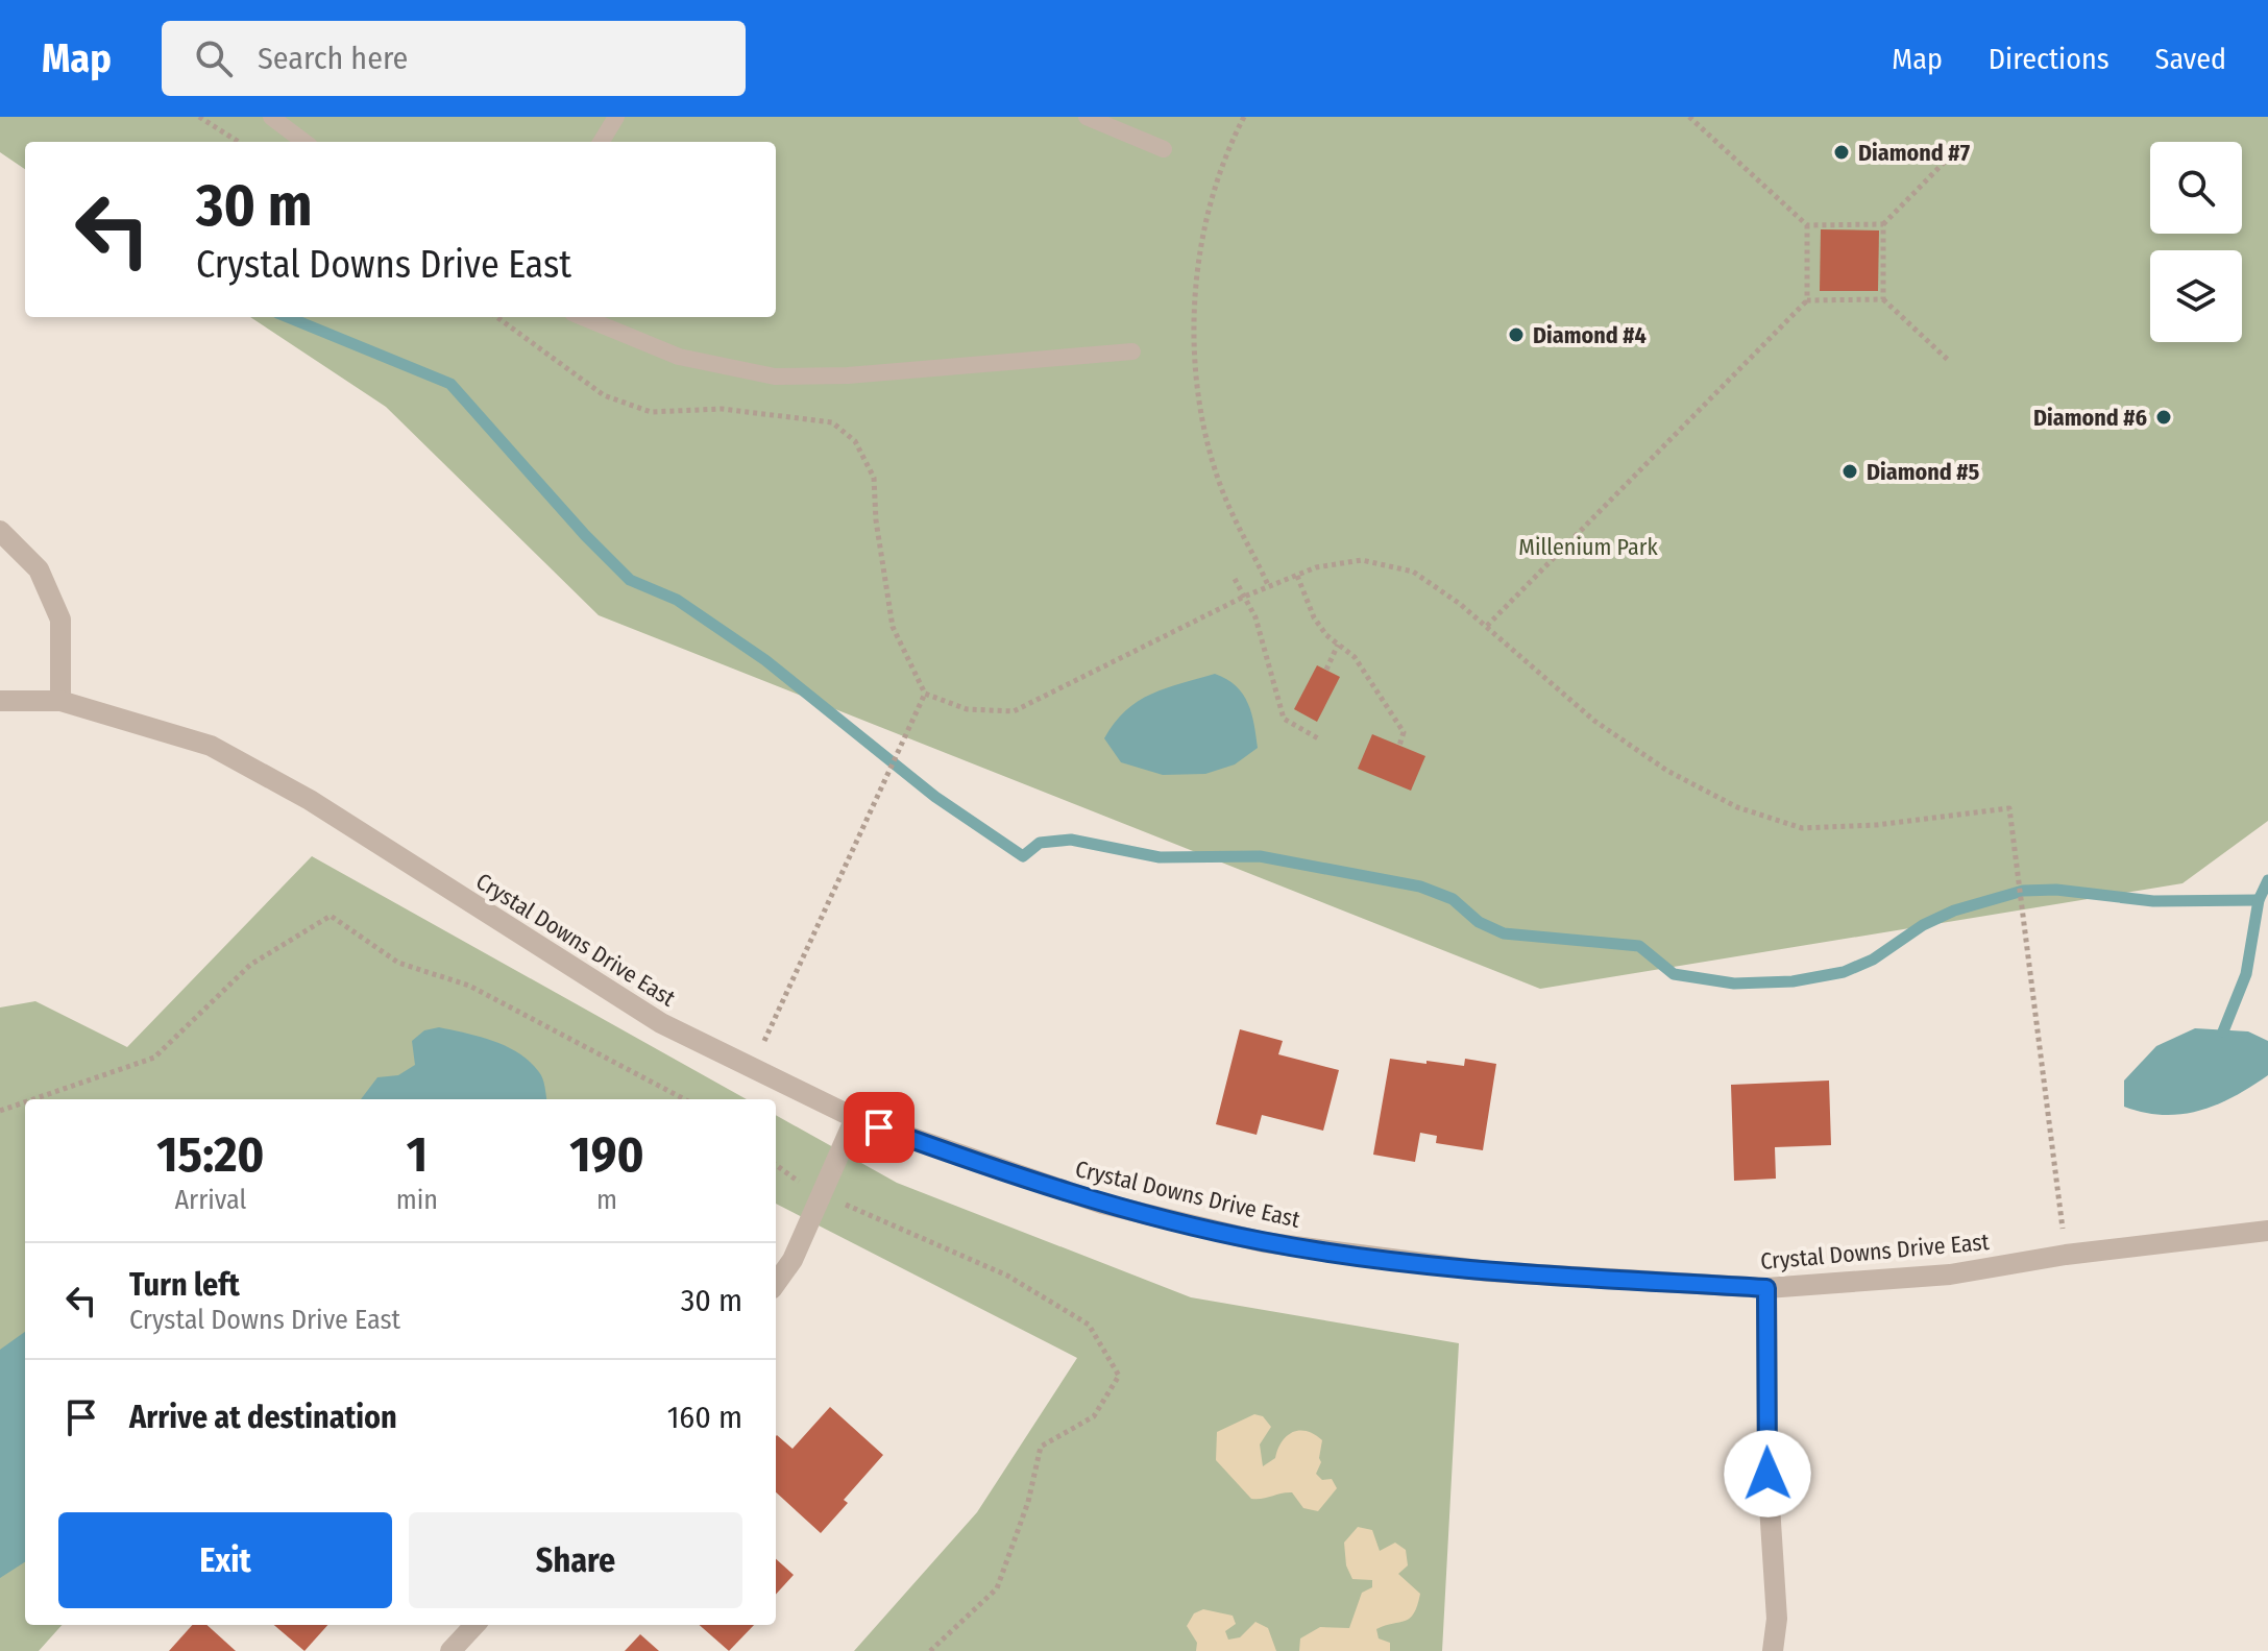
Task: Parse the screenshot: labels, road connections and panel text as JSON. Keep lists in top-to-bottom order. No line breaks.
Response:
{"streets":{"street":["Crystal Downs Drive East"]},"parks":["Millenium Park"],"places":["Diamond #7","Diamond #4","Diamond #6","Diamond #5"],"page":{"header":"Map","search":"Search here","nav":["Map","Directions","Saved"],"turn":["30 m","Crystal Downs Drive East"],"eta":["15:20","Arrival","1","min","190","m"],"list":[{"name":"Turn left","note":"Crystal Downs Drive East","value":"30 m"},{"name":"Arrive at destination","value":"160 m"}],"buttons":["Exit","Share"]}}
